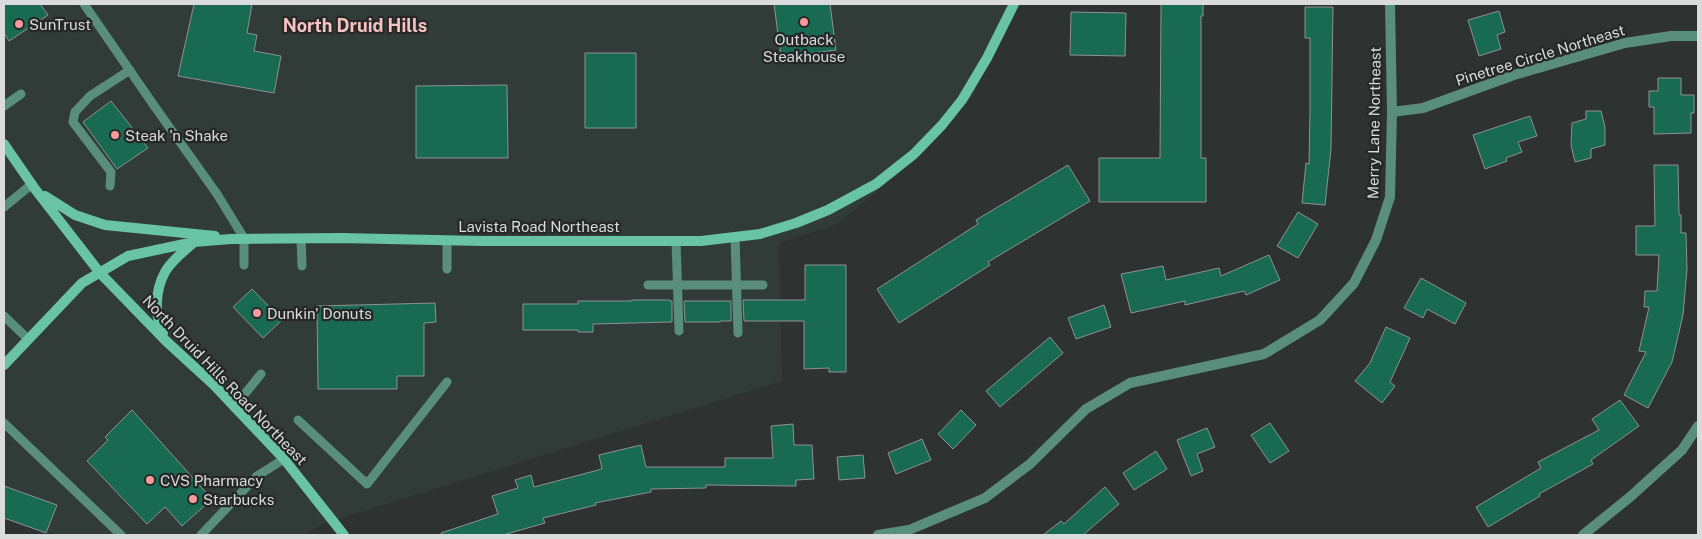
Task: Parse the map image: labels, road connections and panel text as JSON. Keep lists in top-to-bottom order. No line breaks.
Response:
{"streets":{"main road":["Lavista Road Northeast","North Druid Hills Road Northeast"],"street":["Pinetree Circle Northeast","Merry Lane Northeast"]},"crossings":[["Pinetree Circle Northeast","Merry Lane Northeast"],["Lavista Road Northeast","North Druid Hills Road Northeast"]],"districts":["North Druid Hills"],"places":["Outback Steakhouse","SunTrust","Steak 'n Shake","Dunkin' Donuts","CVS Pharmacy","Starbucks"]}
